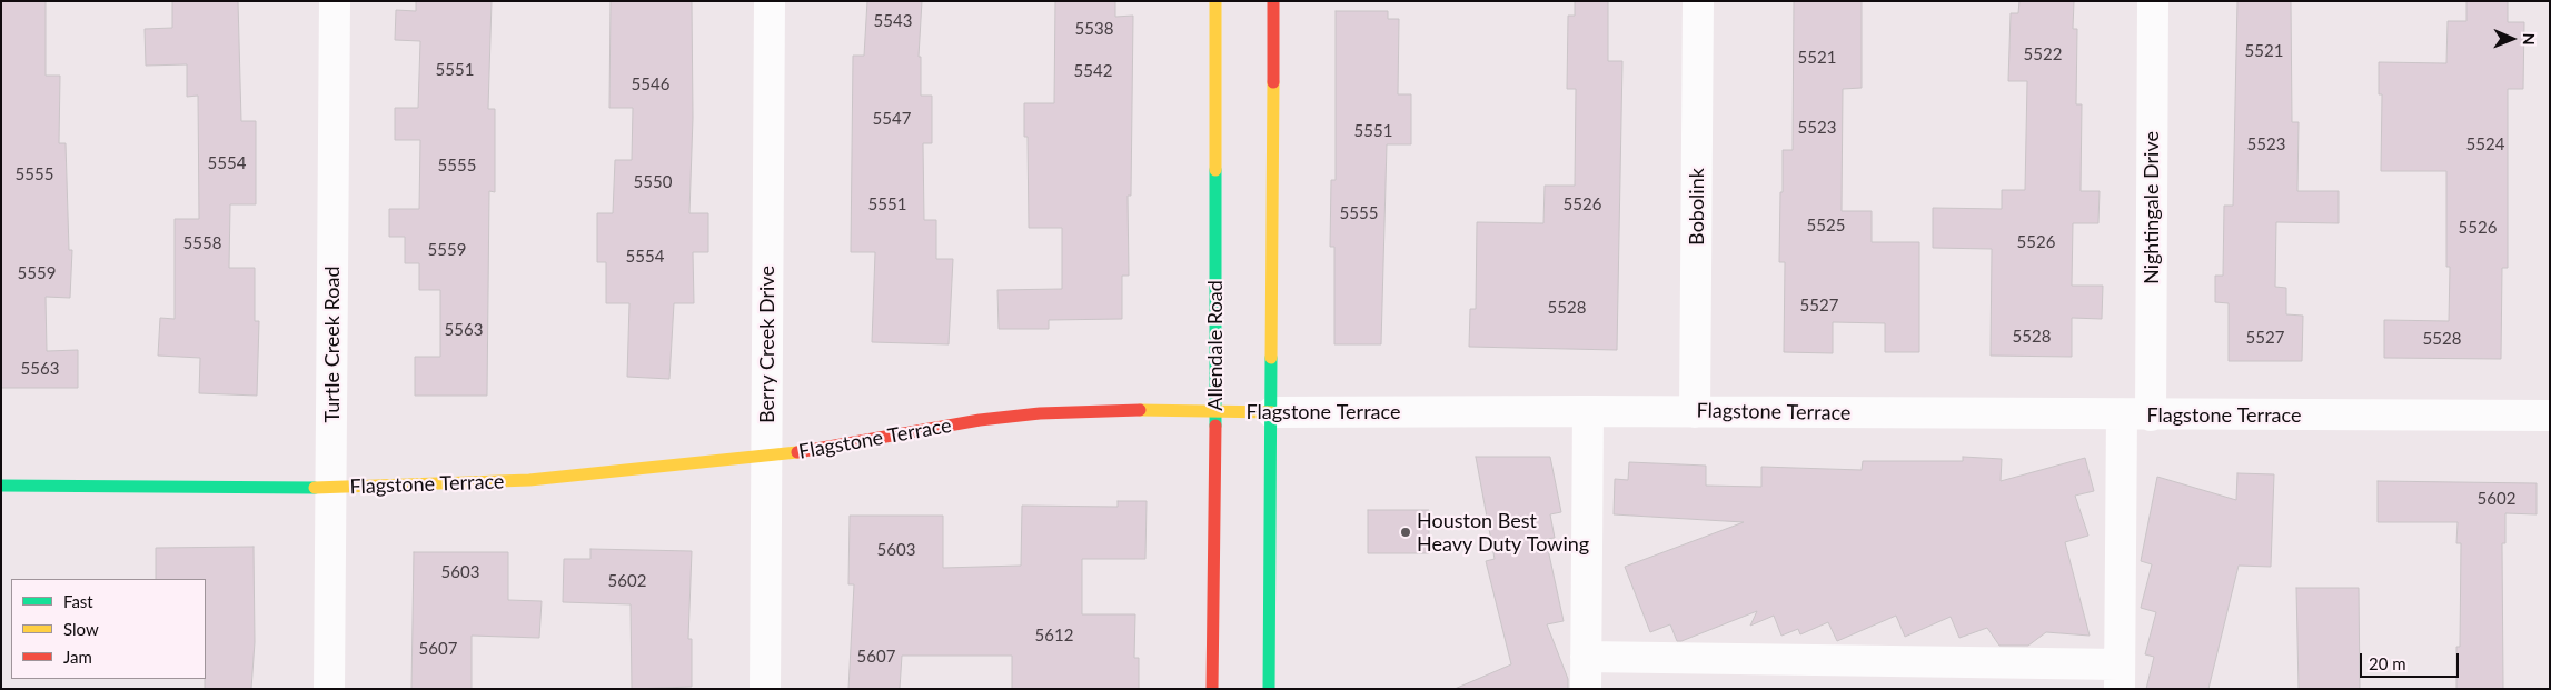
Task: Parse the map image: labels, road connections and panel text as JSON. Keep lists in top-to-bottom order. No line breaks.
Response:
{"streets":{"main road":["Allendale Road","Flagstone Terrace"],"street":["Bobolink","Nightingale Drive","Turtle Creek Road","Berry Creek Drive"]},"crossings":[["Bobolink","Flagstone Terrace"],["Nightingale Drive","Flagstone Terrace"],["Turtle Creek Road","Flagstone Terrace"],["Berry Creek Drive","Flagstone Terrace"],["Allendale Road","Flagstone Terrace"]],"places":["Houston Best Heavy Duty Towing"],"house_numbers":["5543","5538","5521","5522","5521","5551","5542","5546","5547","5523","5551","5523","5524","5554","5555","5555","5550","5551","5526","5555","5525","5526","5526","5558","5559","5554","5559","5527","5528","5563","5528","5527","5528","5563","5602","5603","5603","5602","5612","5607","5607"],"legend":["Fast","Slow","Jam"],"scale_bar":"20 m","north":"right"}
